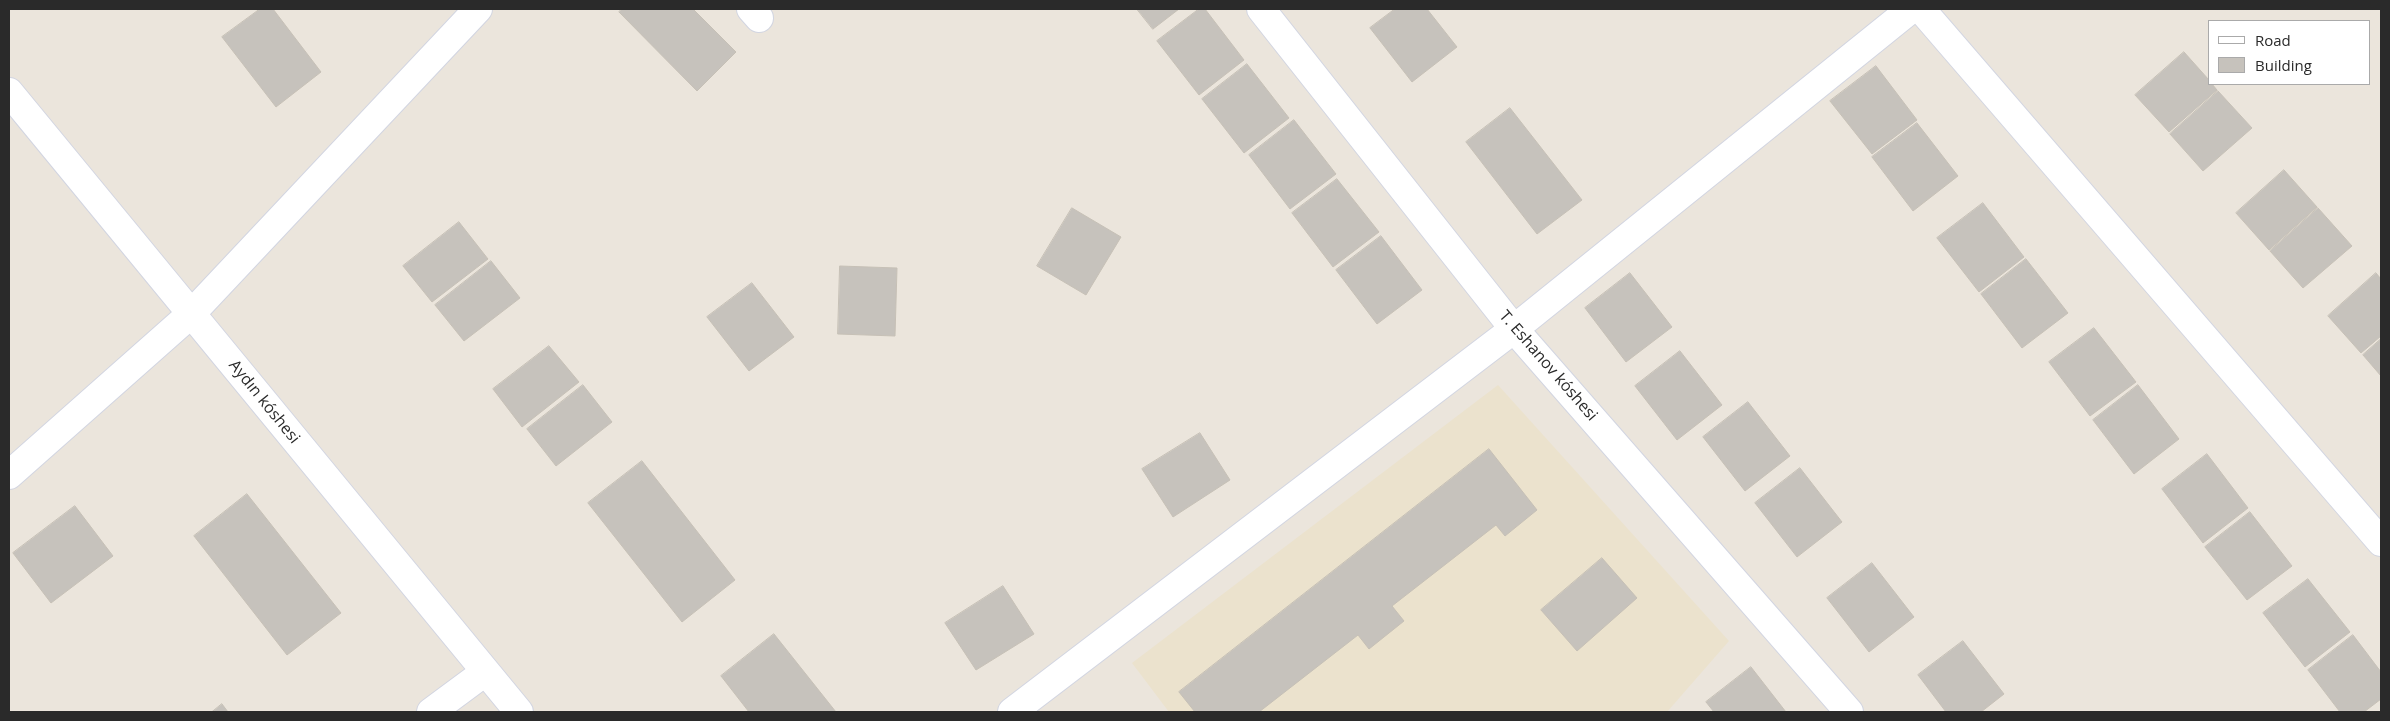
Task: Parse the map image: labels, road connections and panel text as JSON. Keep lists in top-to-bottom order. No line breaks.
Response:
{"streets":{"street":["T. Eshanov kóshesi","Aydın kóshesi"]},"legend":["Road","Building"]}
